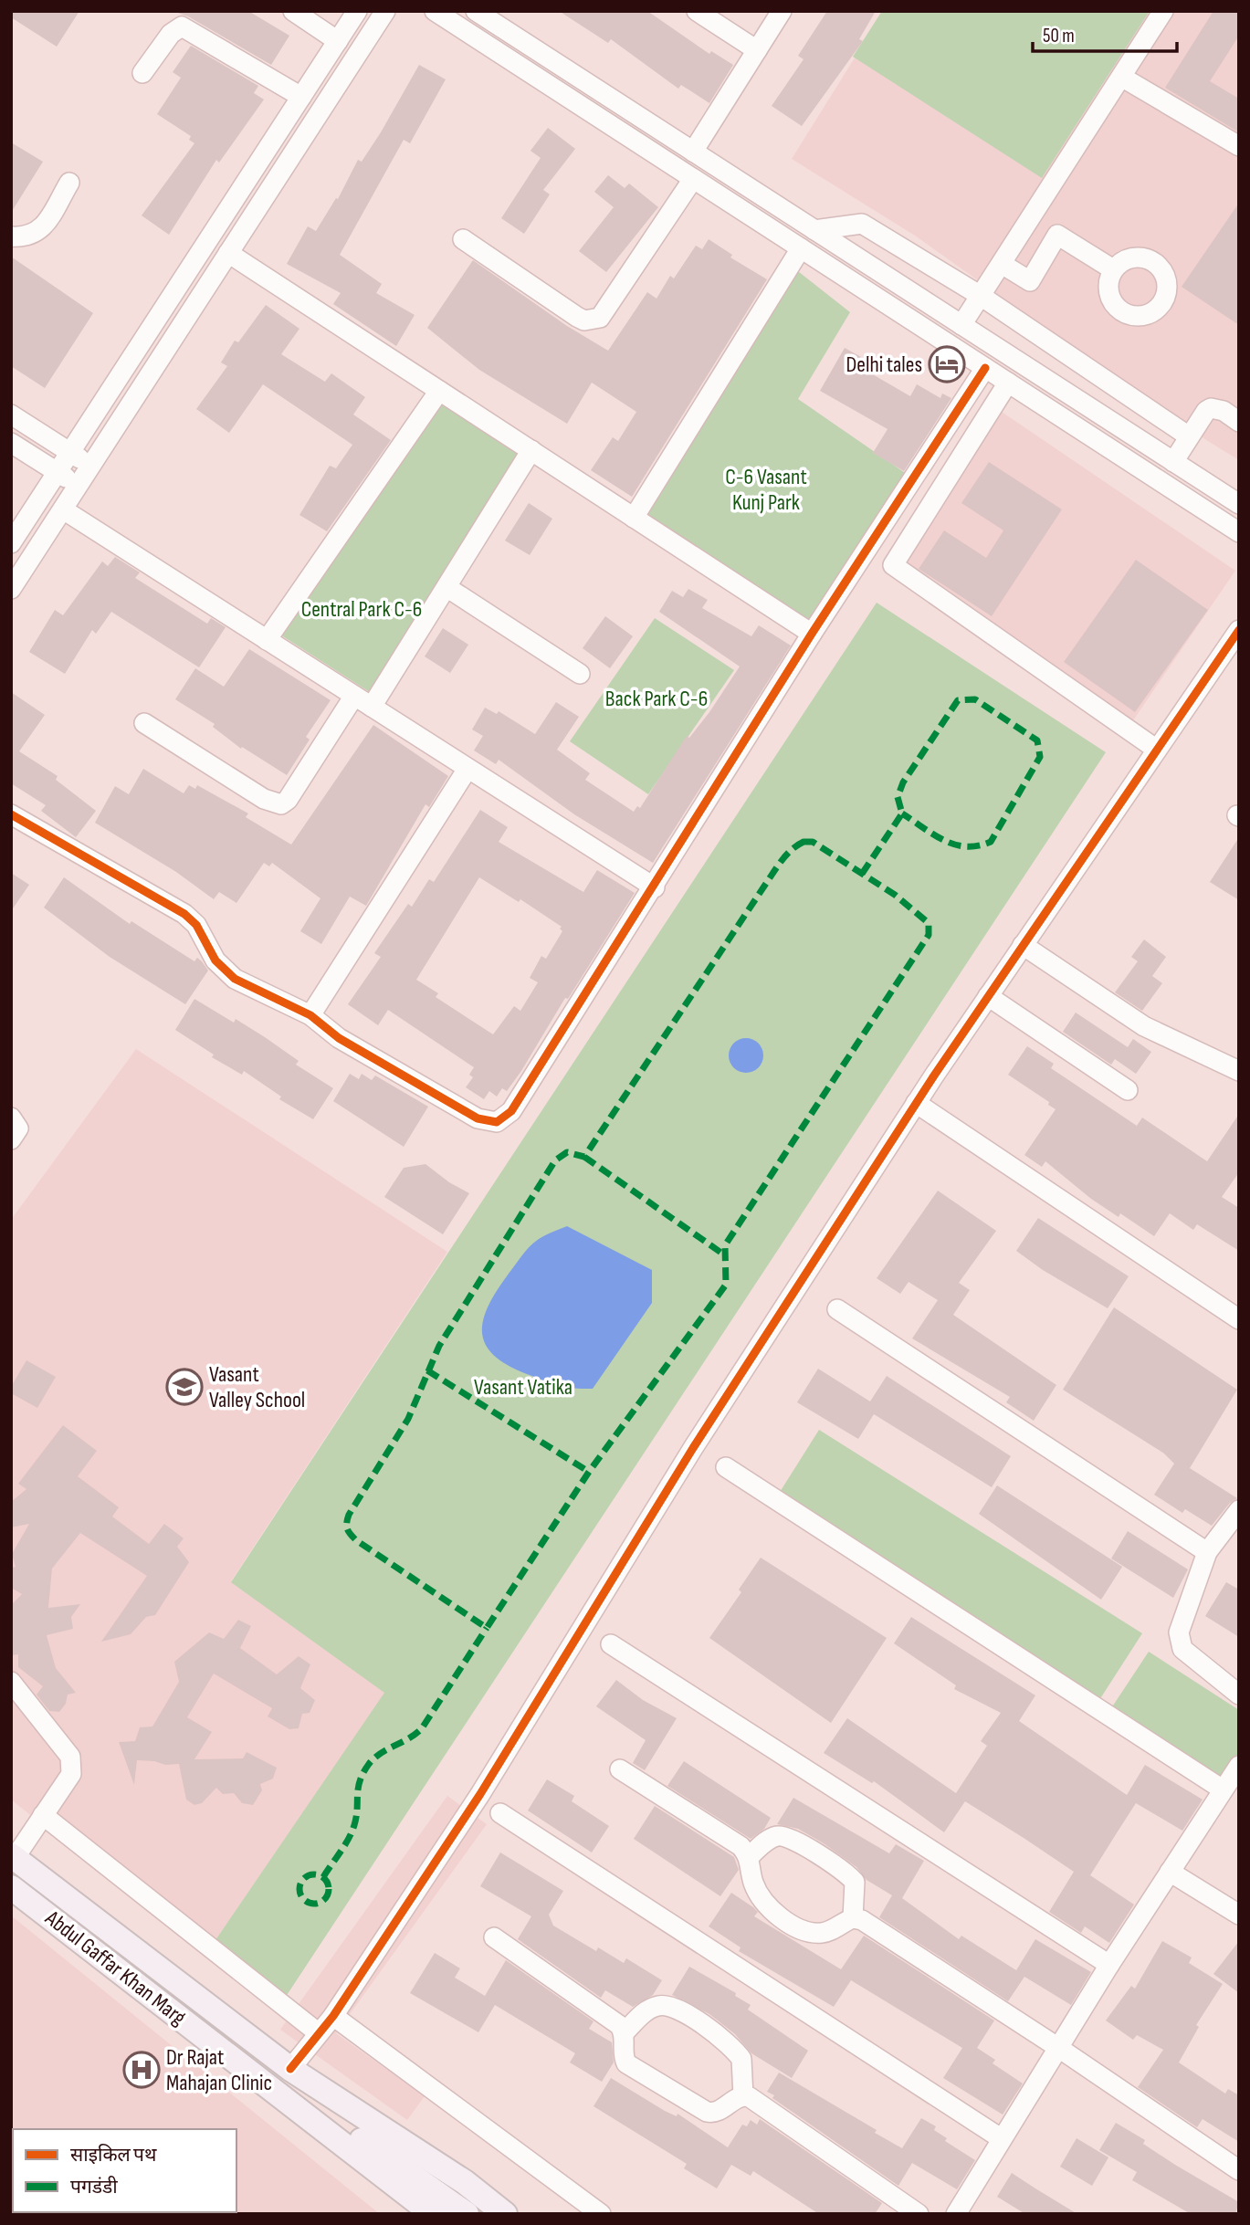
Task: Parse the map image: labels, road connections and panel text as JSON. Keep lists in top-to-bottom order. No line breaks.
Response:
{"streets":{"main road":["Abdul Gaffar Khan Marg"]},"parks":["C-6 Vasant Kunj Park","Central Park C-6","Back Park C-6","Vasant Vatika"],"places":{"hotel":["Delhi tales"],"school or university":["Vasant Valley School"],"hospital":["Dr Rajat Mahajan Clinic"]},"legend":["साइकिल पथ","पगडंडी"],"scale_bar":"50 m"}
